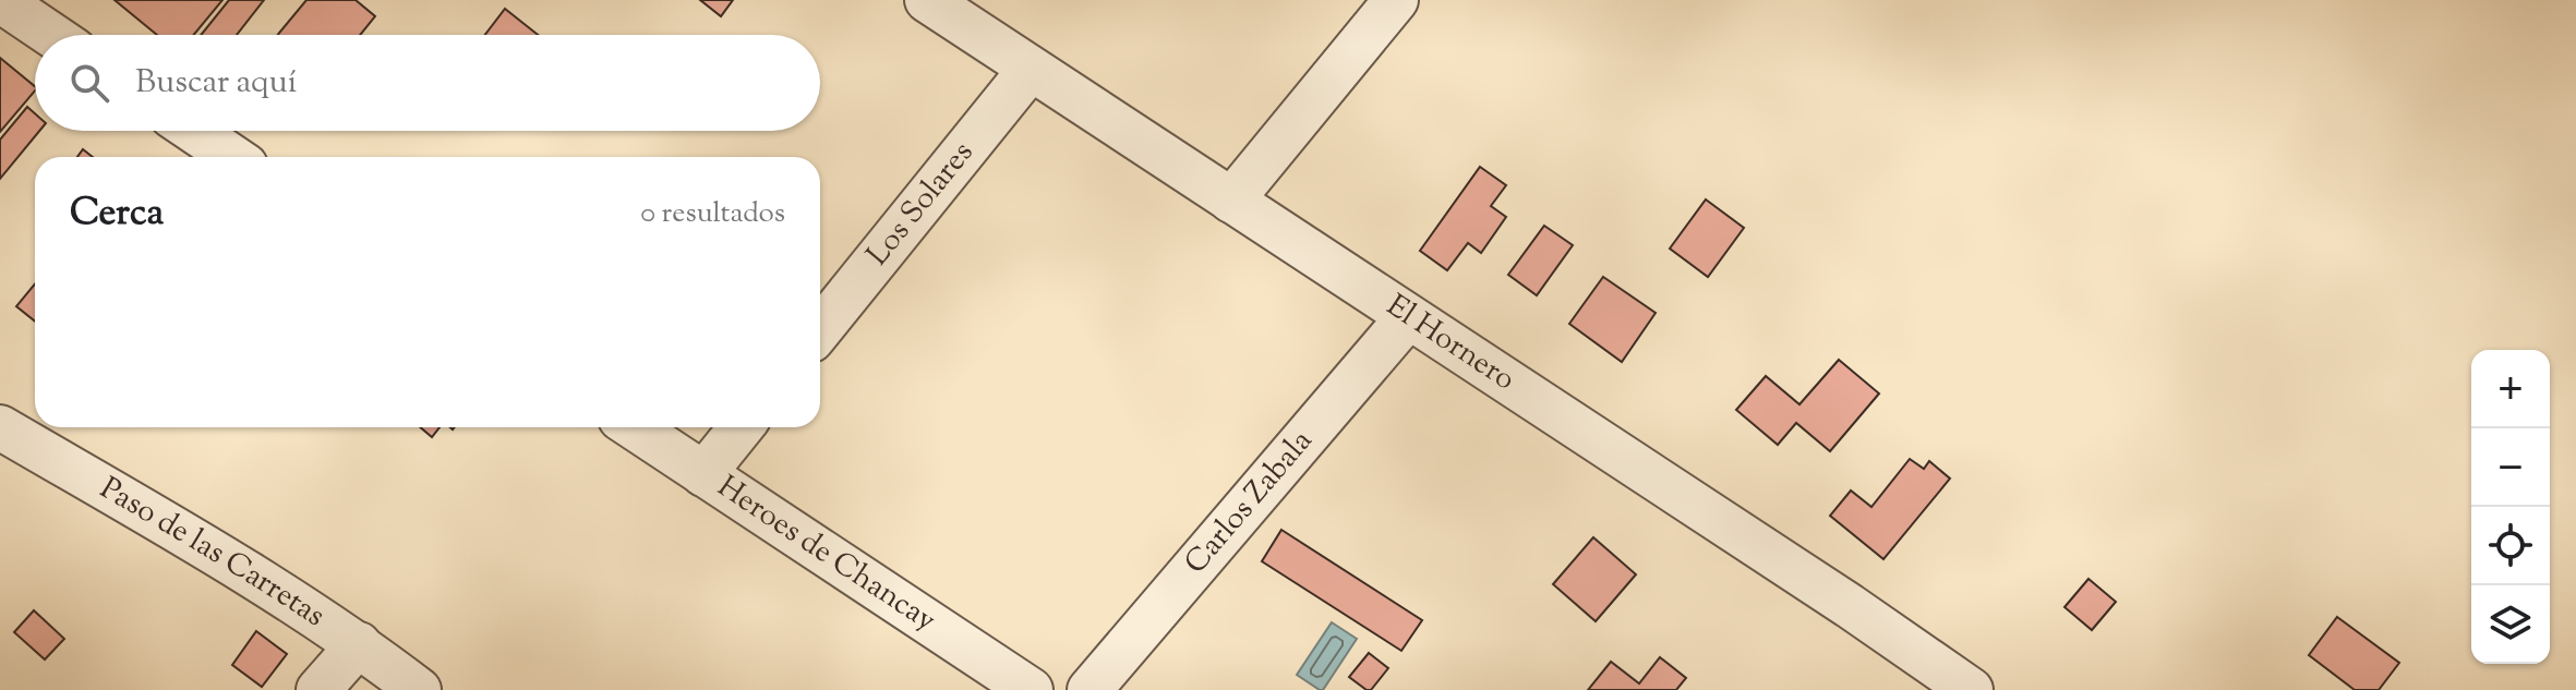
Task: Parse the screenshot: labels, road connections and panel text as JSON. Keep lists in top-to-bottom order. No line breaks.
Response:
{"streets":{"street":["Los Solares","El Hornero","Carlos Zabala","Paso de las Carretas","Heroes de Chancay"]},"crossings":[["Los Solares","El Hornero"],["El Hornero","Carlos Zabala"]],"page":{"search":"Buscar aquí","heading":["Cerca","0 resultados"],"map_buttons":["+","−"]}}
